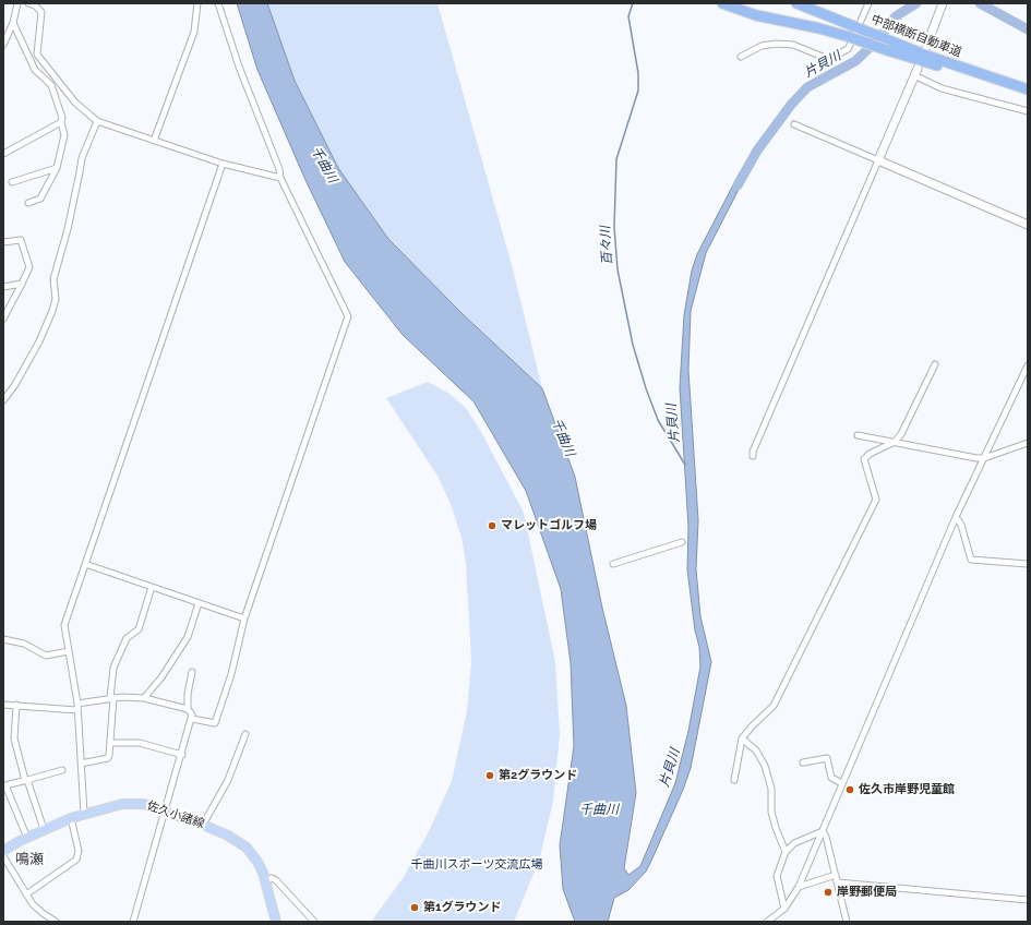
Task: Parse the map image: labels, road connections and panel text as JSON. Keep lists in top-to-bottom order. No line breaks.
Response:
{"streets":{"highway":["中部横断自動車道"],"main road":["佐久小諸線"]},"districts":["鳴瀬"],"water":["片貝川","千曲川","百々川"],"parks":["千曲川スポーツ交流広場"],"places":["マレットゴルフ場","第2グラウンド","佐久市岸野児童館","岸野郵便局","第1グラウンド"]}
